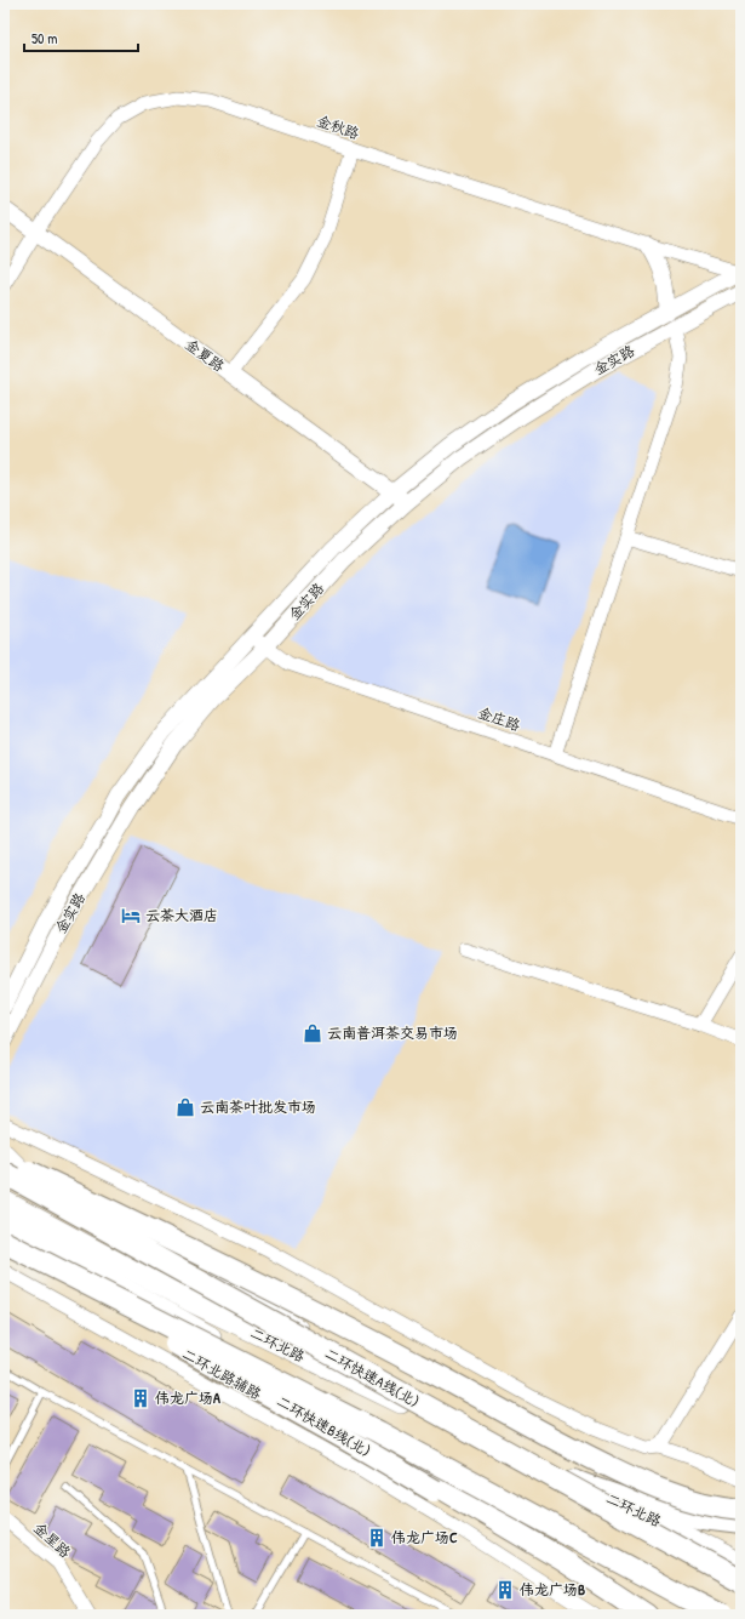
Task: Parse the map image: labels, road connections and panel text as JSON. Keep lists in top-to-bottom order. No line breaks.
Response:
{"streets":{"highway":["二环快速A线(北)","二环快速B线(北)"],"main road":["二环北路"],"street":["金秋路","金夏路","金实路","金庄路","二环北路辅路","金星路"]},"crossings":[["金秋路","金夏路"],["金秋路","金实路"],["金夏路","金实路"],["金实路","金庄路"]],"places":{"hotel":["云茶大酒店"],"shop":["云南普洱茶交易市场","云南茶叶批发市场"],"building":["伟龙广场A","伟龙广场C","伟龙广场B"]},"scale_bar":"50 m"}
